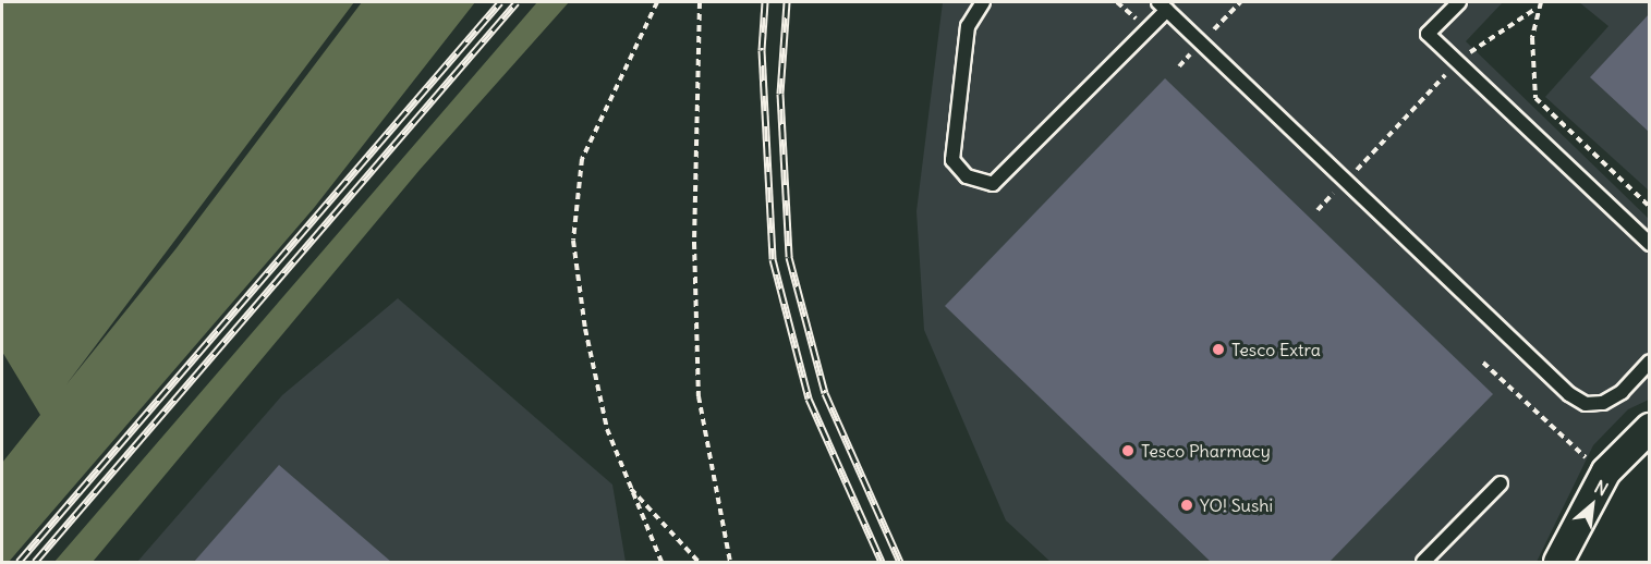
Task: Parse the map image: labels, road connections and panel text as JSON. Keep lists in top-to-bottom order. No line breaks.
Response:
{"places":["Tesco Extra","Tesco Pharmacy","YO! Sushi"],"north":"top right"}
